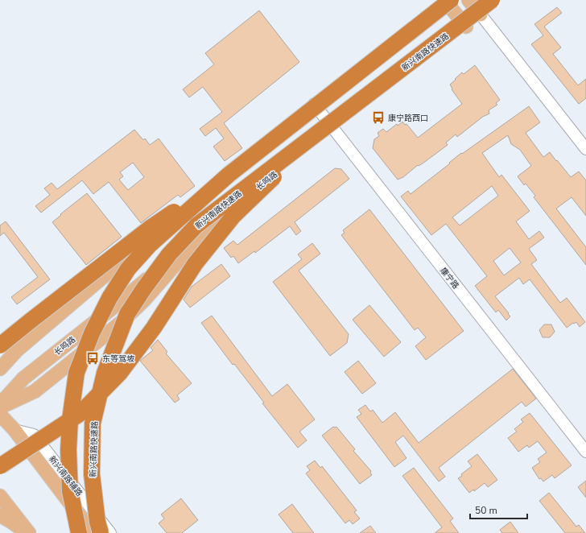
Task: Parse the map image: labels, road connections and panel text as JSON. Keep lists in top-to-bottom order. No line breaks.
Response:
{"streets":{"highway":["新兴南路快速路"],"main road":["长鸣路"],"street":["康宁路","新兴南路辅路"]},"crossings":[["长鸣路","康宁路"]],"places":{"bus stop":["康宁路西口","东等驾坡"]},"scale_bar":"50 m"}
